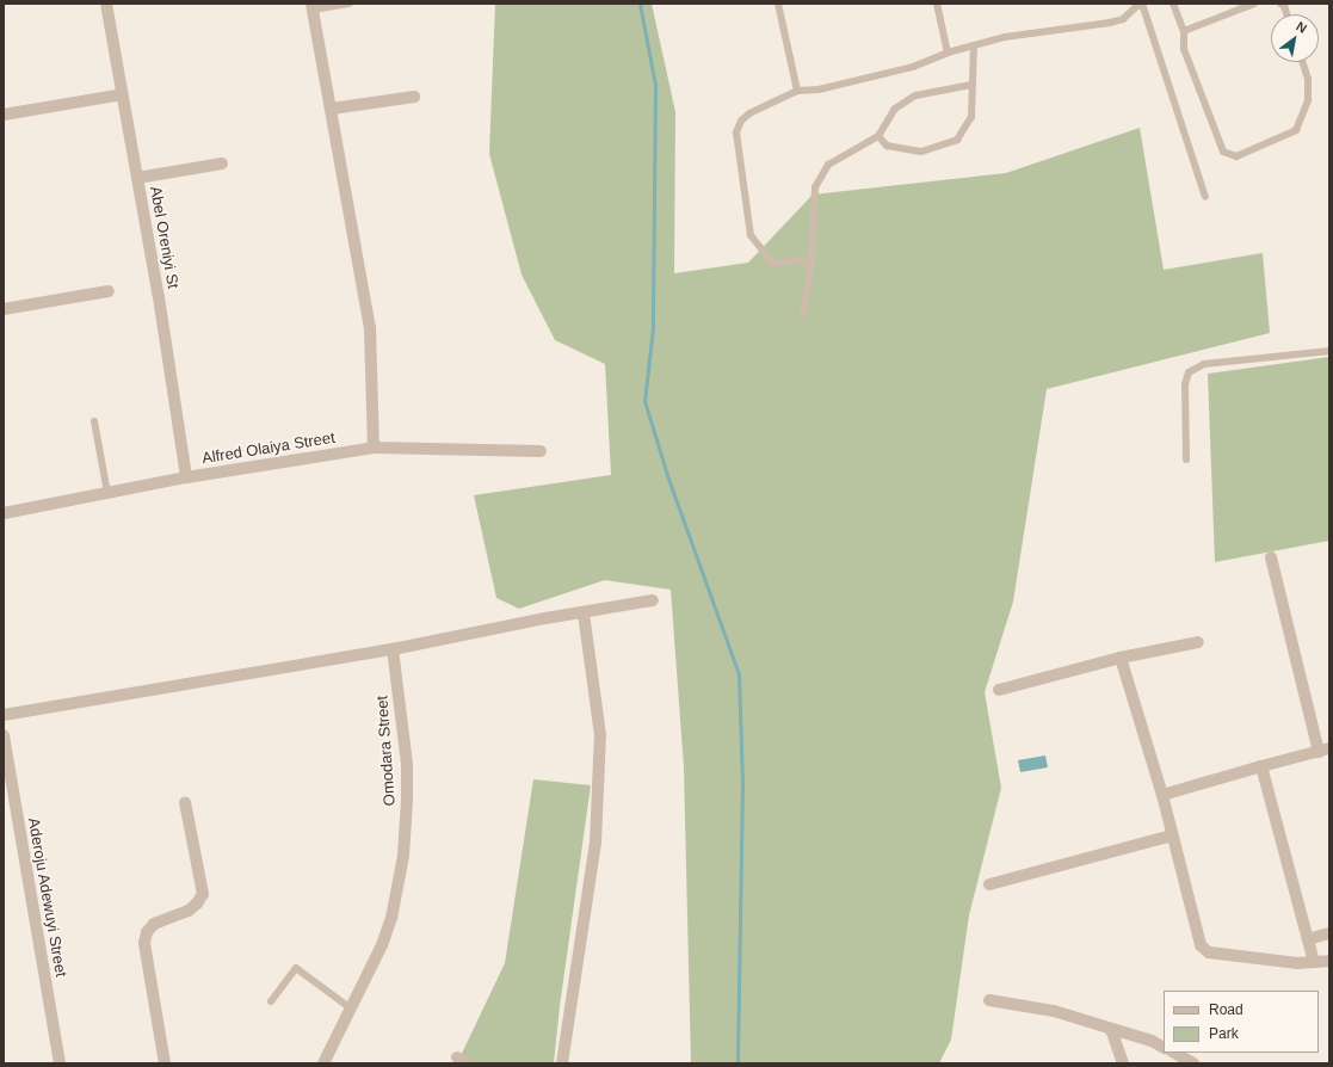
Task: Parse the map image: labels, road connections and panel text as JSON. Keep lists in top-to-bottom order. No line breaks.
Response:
{"streets":{"street":["Abel Oreniyi St","Alfred Olaiya Street","Omodara Street","Aderoju Adewuyi Street"]},"crossings":[["Abel Oreniyi St","Alfred Olaiya Street"]],"legend":["Road","Park"],"north":"top right"}
